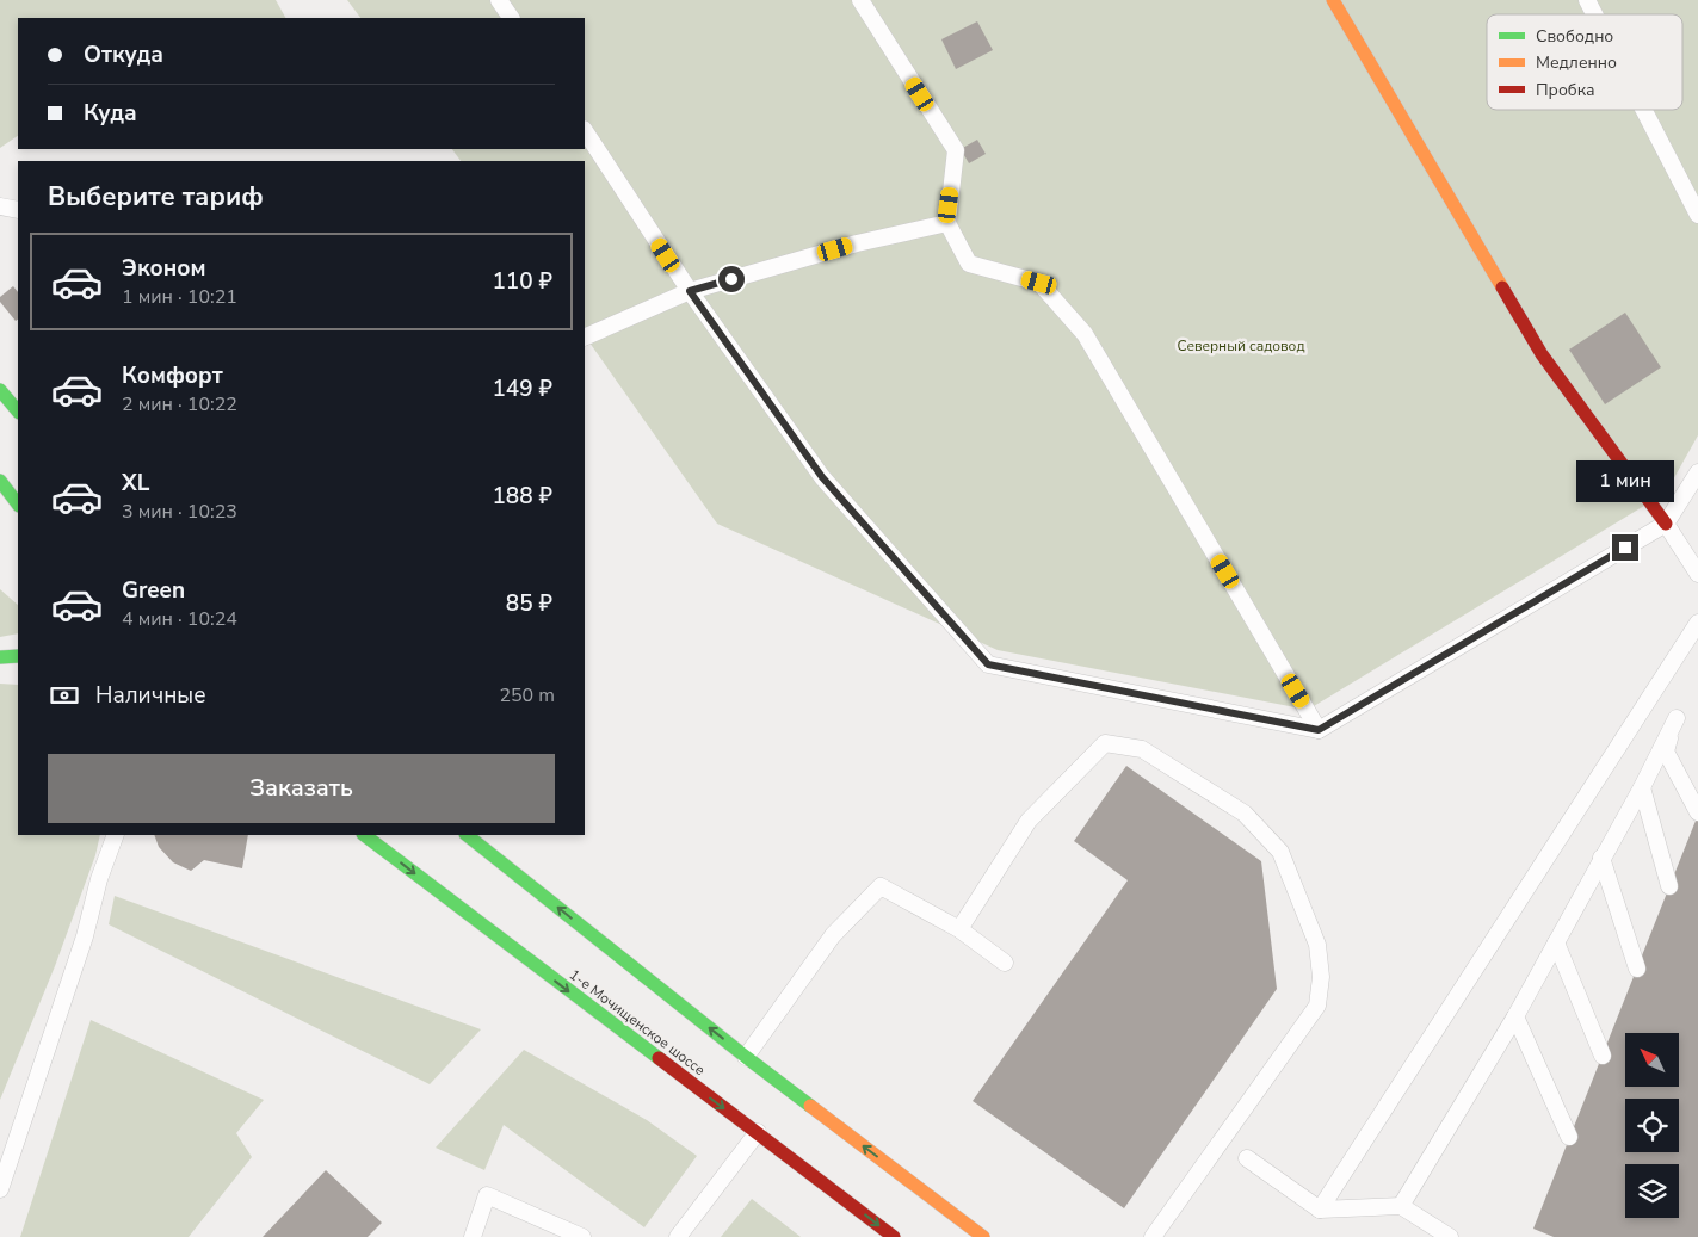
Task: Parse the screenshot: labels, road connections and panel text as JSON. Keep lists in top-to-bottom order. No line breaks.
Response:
{"streets":{"main road":["1-е Мочищенское шоссе"]},"parks":["Северный садовод"],"legend":["Свободно","Медленно","Пробка"],"north":"top left","page":{"banner":["Откуда","Куда"],"heading":"Выберите тариф","list":[{"name":"Эконом","note":"1 мин · 10:21","value":"110 ₽"},{"name":"Комфорт","note":"2 мин · 10:22","value":"149 ₽"},{"name":"XL","note":"3 мин · 10:23","value":"188 ₽"},{"name":"Green","note":"4 мин · 10:24","value":"85 ₽"}],"bubble":"1 мин","pay":["Наличные","250 m"],"buttons":"Заказать"}}
